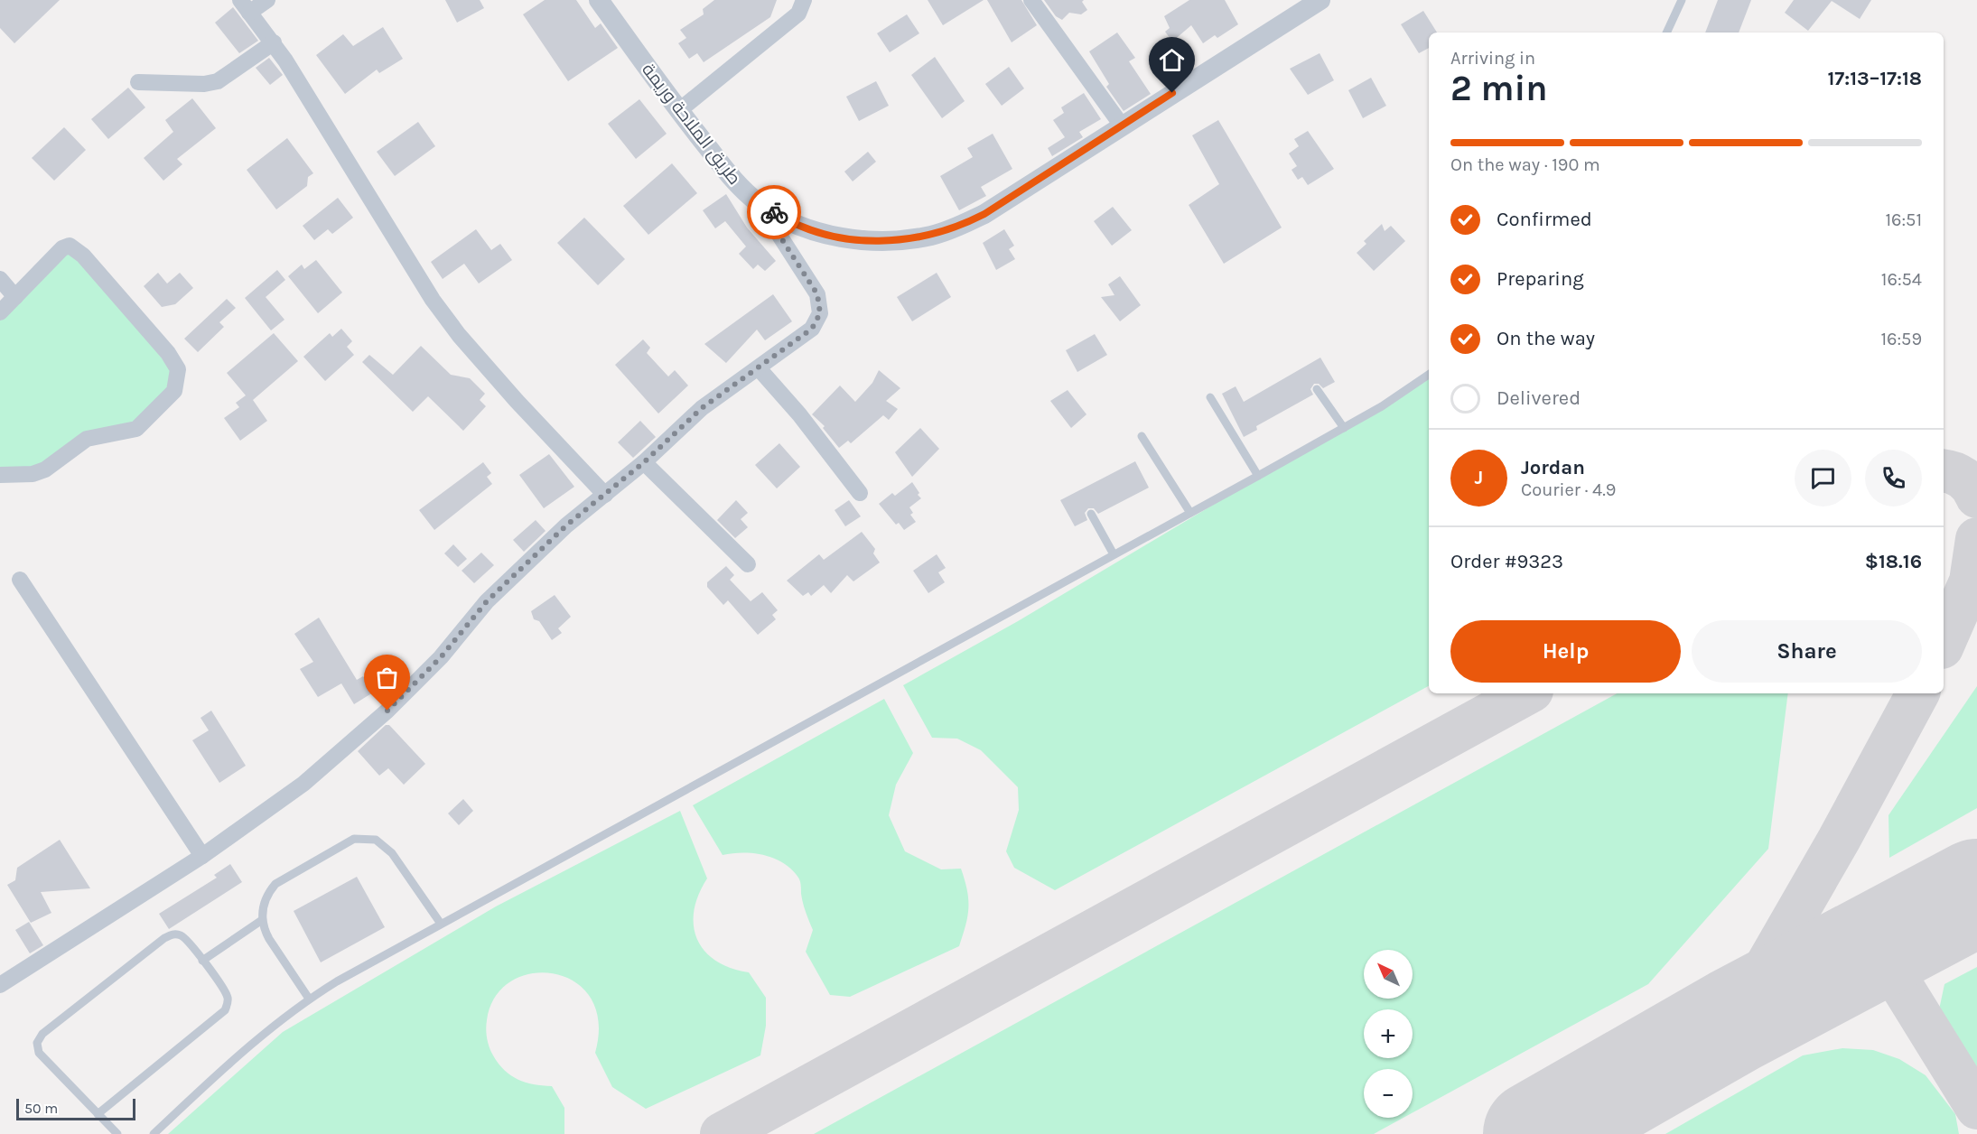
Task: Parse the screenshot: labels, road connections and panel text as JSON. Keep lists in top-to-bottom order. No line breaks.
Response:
{"streets":{"street":["طريق الملاحة وريمة"]},"scale_bar":"50 m","north":"top left","page":{"heading":["2 min","Arriving in","17:13–17:18"],"panel":["Jordan","Courier · 4.9","Order #9323","$18.16"],"bar":"On the way · 190 m","list":[["Confirmed","16:51"],["Preparing","16:54"],["On the way","16:59"],"Delivered"],"round":"J","buttons":["Help","Share"],"map_buttons":["+","−"],"scale":"50 m"}}
